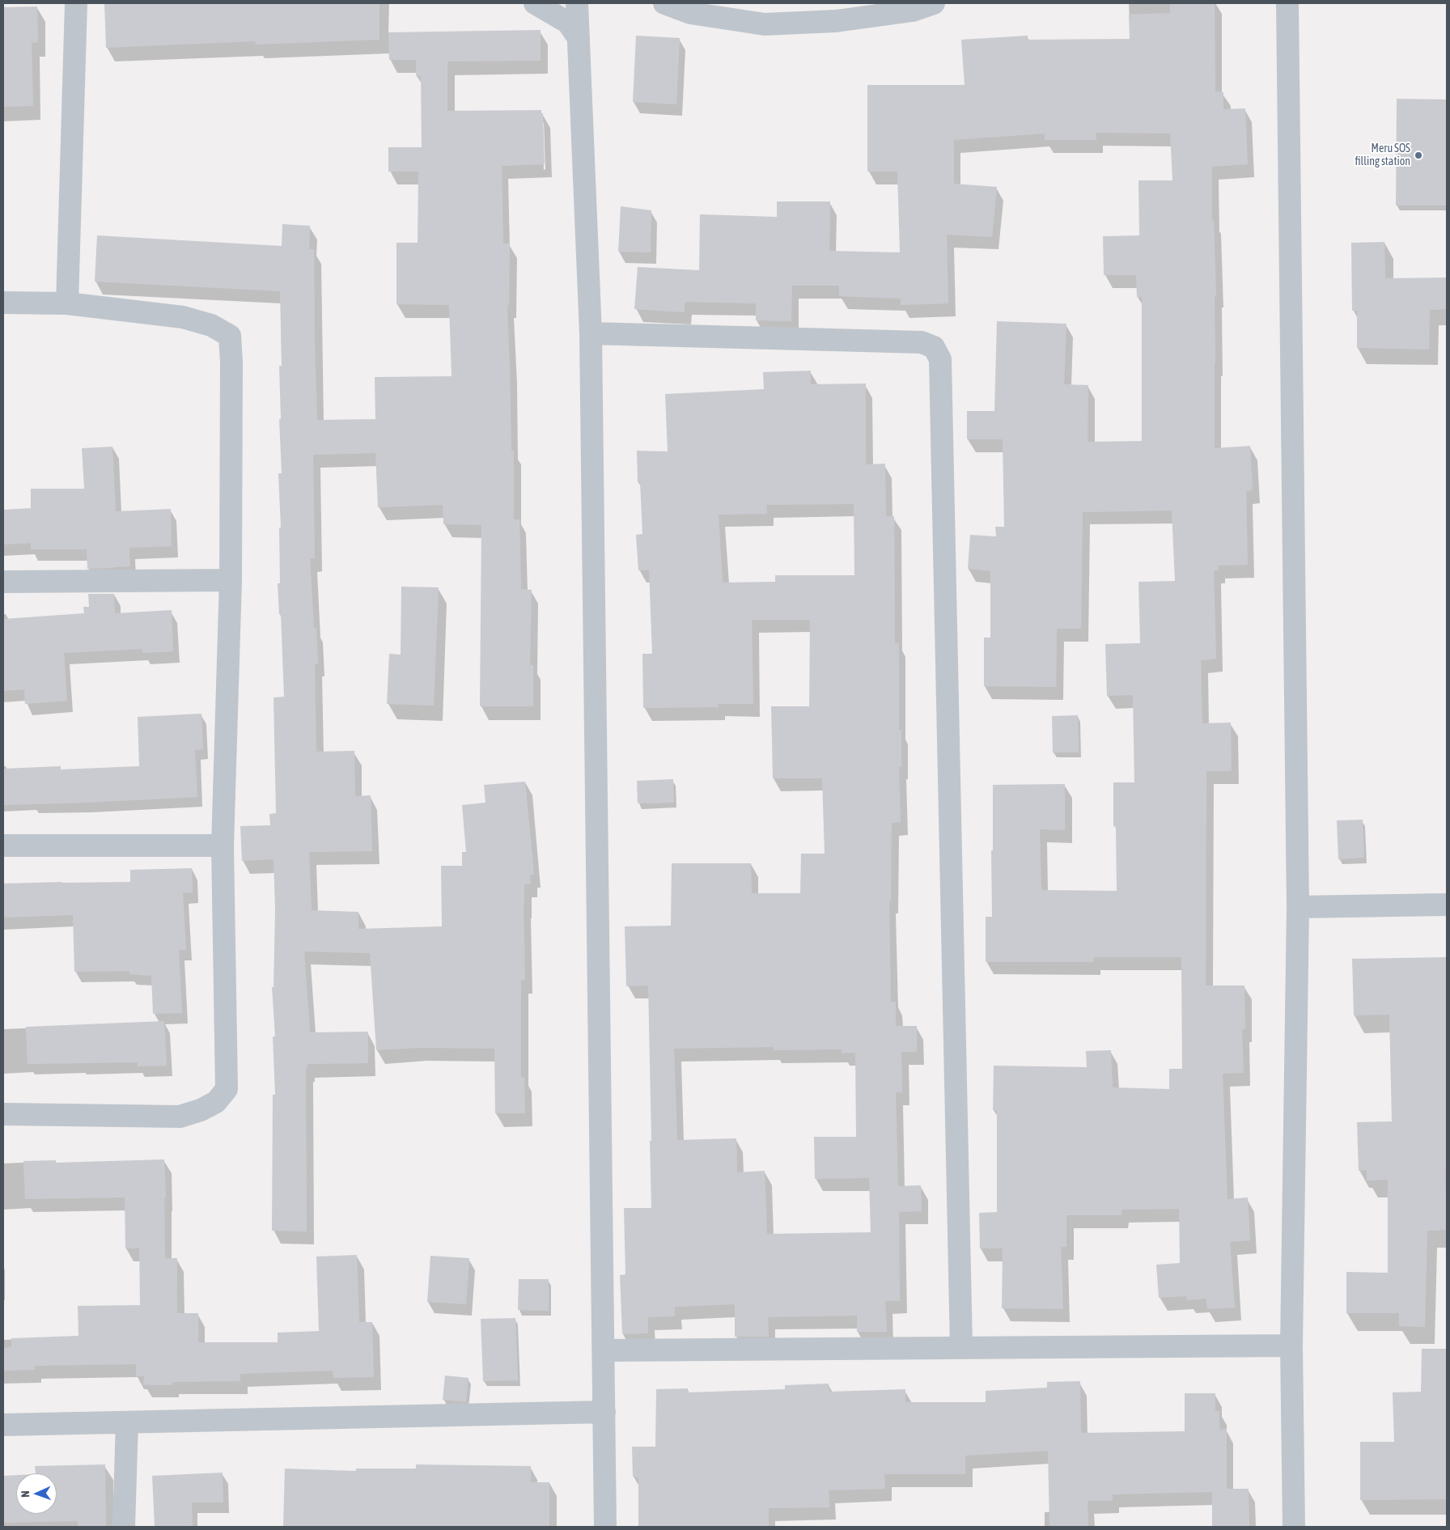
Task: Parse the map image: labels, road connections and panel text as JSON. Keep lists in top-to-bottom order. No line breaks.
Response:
{"places":["Meru SOS filling station"],"north":"left"}
